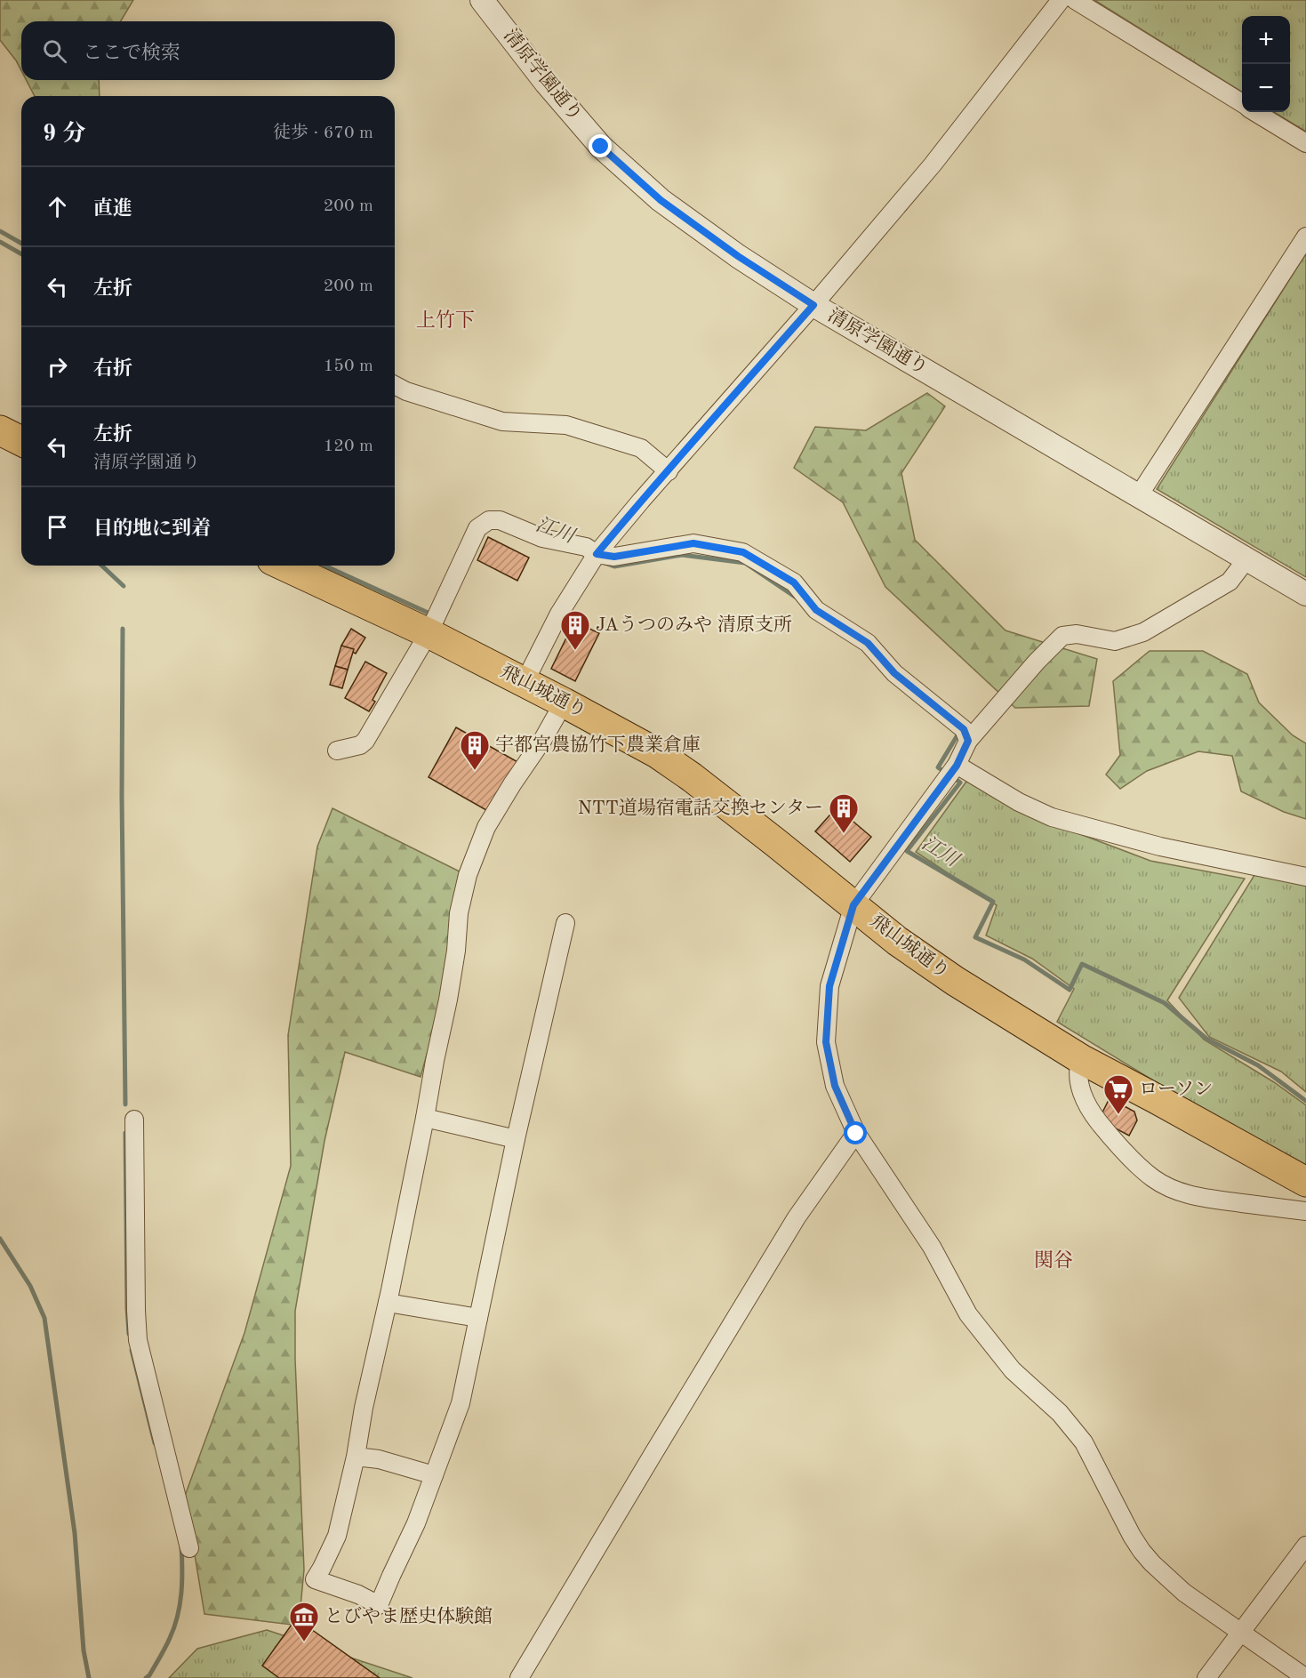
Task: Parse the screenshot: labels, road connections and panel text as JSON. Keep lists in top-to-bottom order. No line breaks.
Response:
{"streets":{"highway":["飛山城通り"],"street":["清原学園通り"]},"districts":["上竹下","関谷"],"water":["江川"],"places":{"building":["JAうつのみや 清原支所","宇都宮農協竹下農業倉庫","NTT道場宿電話交換センター"],"supermarket":["ローソン"],"museum":["とびやま歴史体験館"]},"page":{"map_buttons":["+","−"],"search":"ここで検索","heading":["9 分","徒歩 · 670 m"],"list":[["直進","200 m"],["左折","200 m"],["右折","150 m"],["左折","清原学園通り","120 m"],"目的地に到着"]}}
